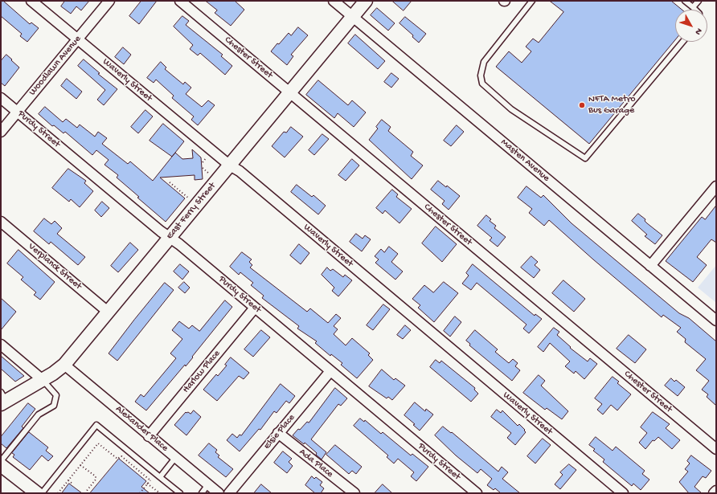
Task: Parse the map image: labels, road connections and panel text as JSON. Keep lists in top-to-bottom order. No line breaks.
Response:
{"streets":{"street":["Chester Street","Woodlawn Avenue","Waverly Street","Purdy Street","Masten Avenue","East Ferry Street","Verplanck Street","Harlow Place","Alexander Place","Elsie Place","Ada Place"]},"crossings":[["Chester Street","East Ferry Street"],["Woodlawn Avenue","Waverly Street"],["Woodlawn Avenue","Purdy Street"],["Waverly Street","East Ferry Street"],["Purdy Street","East Ferry Street"],["Purdy Street","Harlow Place"],["Purdy Street","Elsie Place"],["Masten Avenue","East Ferry Street"],["East Ferry Street","Verplanck Street"],["East Ferry Street","Alexander Place"],["Harlow Place","Alexander Place"],["Elsie Place","Ada Place"]],"places":["NFTA Metro Bus Garage"],"north":"bottom right"}
